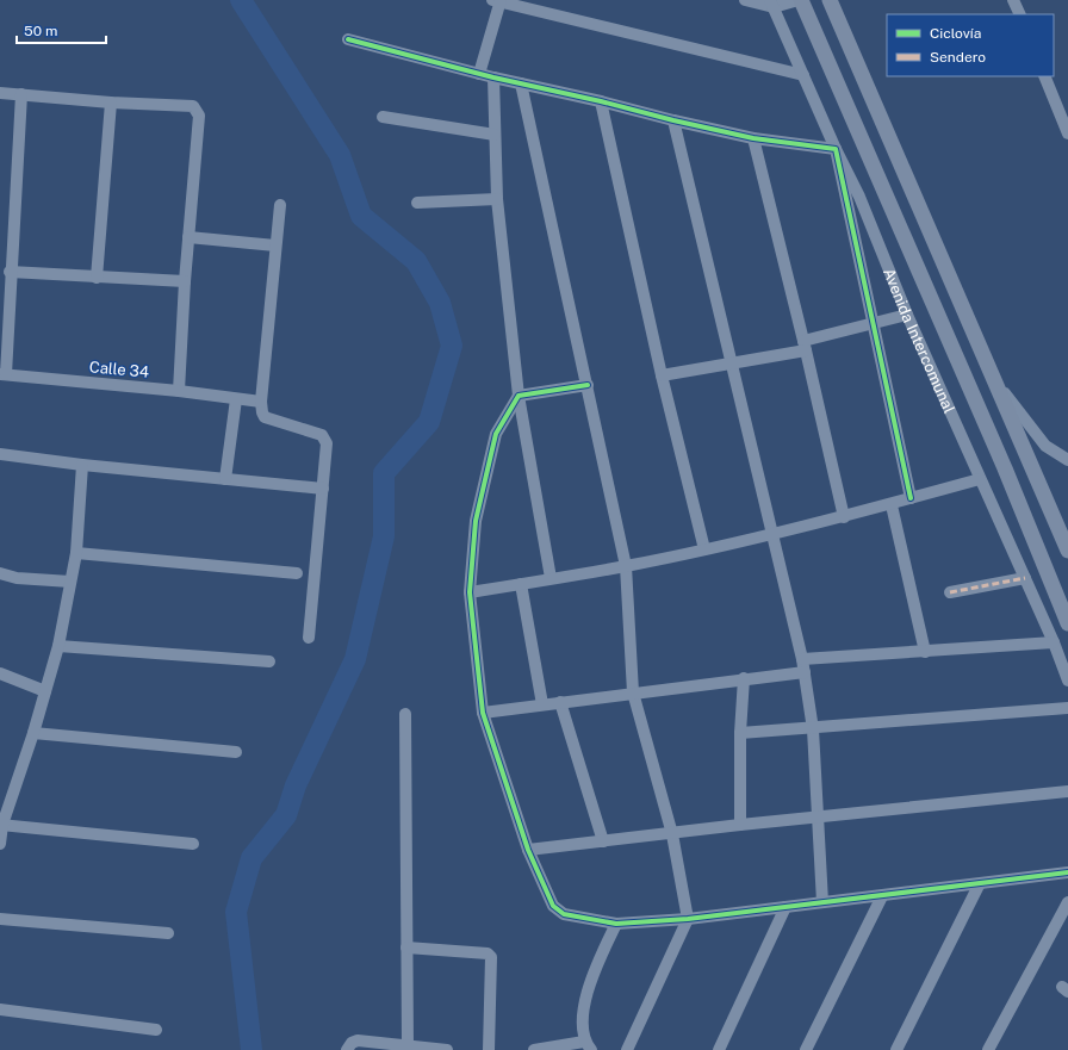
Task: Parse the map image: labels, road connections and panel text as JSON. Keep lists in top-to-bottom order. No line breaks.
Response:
{"streets":{"main road":["Avenida Intercomunal"],"street":["Calle 34"]},"legend":["Ciclovía","Sendero"],"scale_bar":"50 m"}
